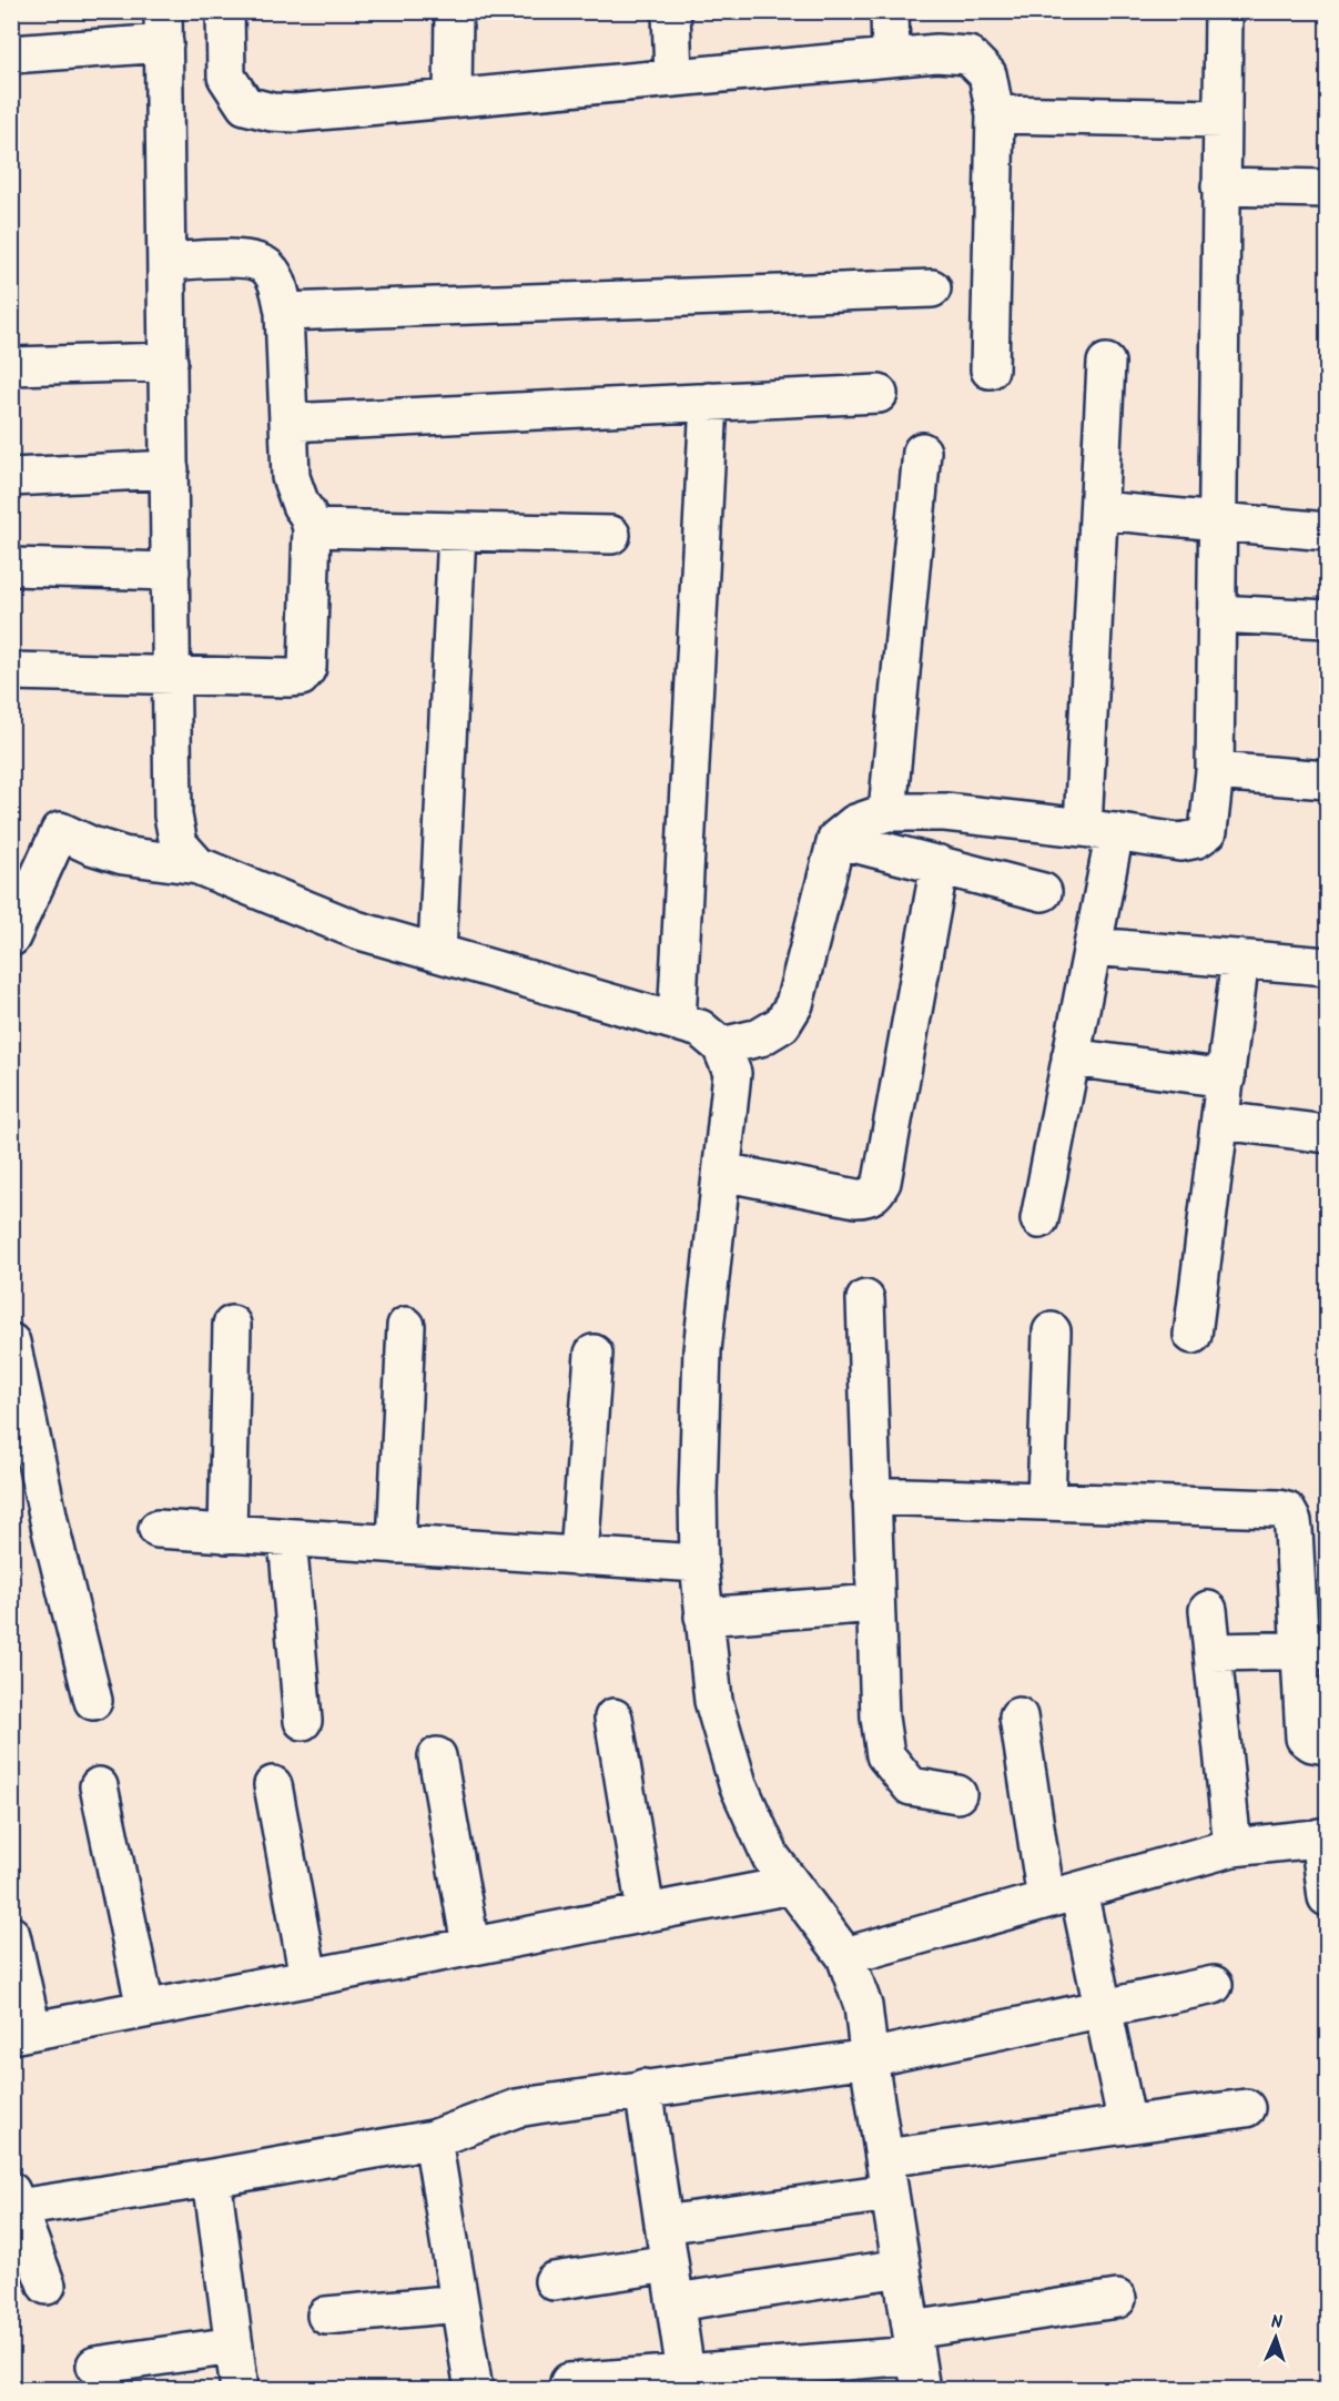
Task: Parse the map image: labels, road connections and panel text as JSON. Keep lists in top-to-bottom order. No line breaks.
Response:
{"north":"top"}
